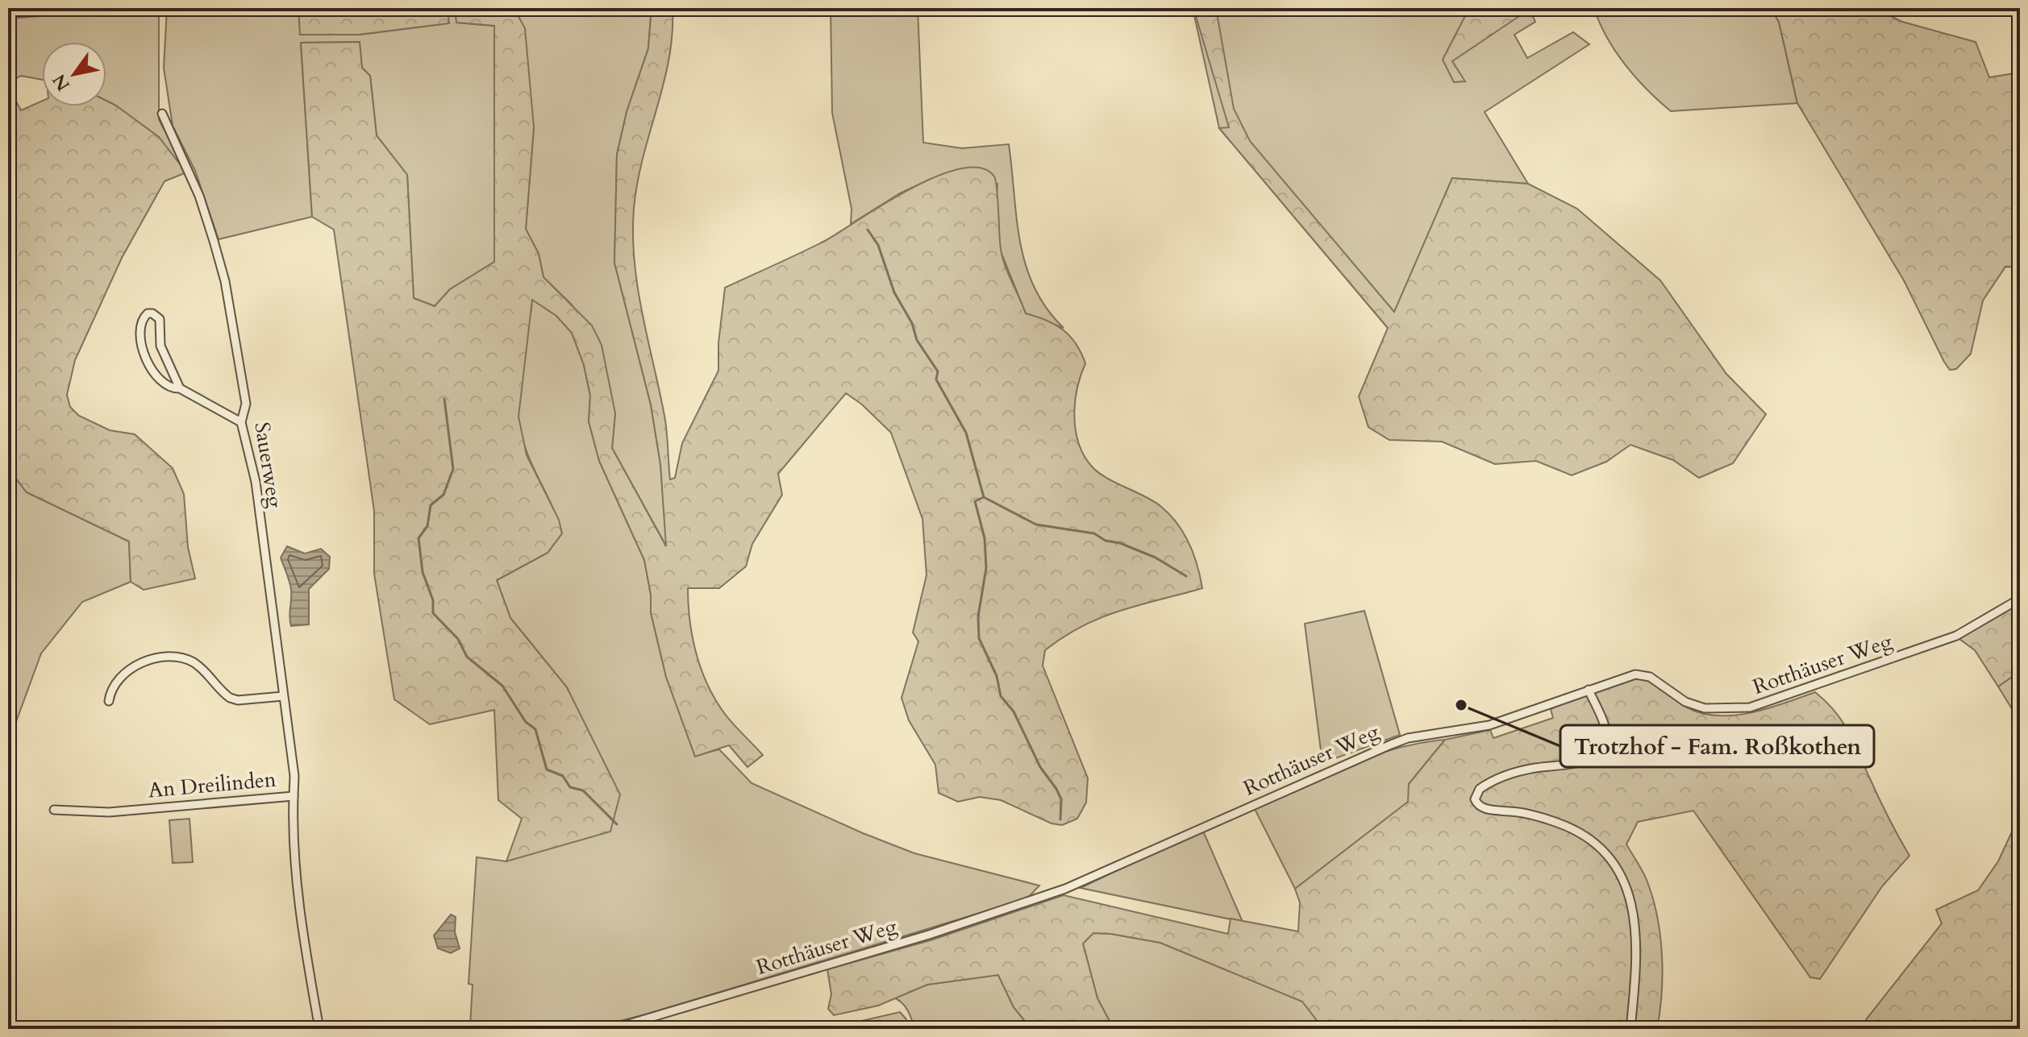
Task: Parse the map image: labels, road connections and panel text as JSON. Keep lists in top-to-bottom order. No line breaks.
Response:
{"streets":{"street":["Sauerweg","Rotthäuser Weg","An Dreilinden"]},"crossings":[["Sauerweg","An Dreilinden"]],"places":["Trotzhof - Fam. Roßkothen"],"north":"bottom left"}
